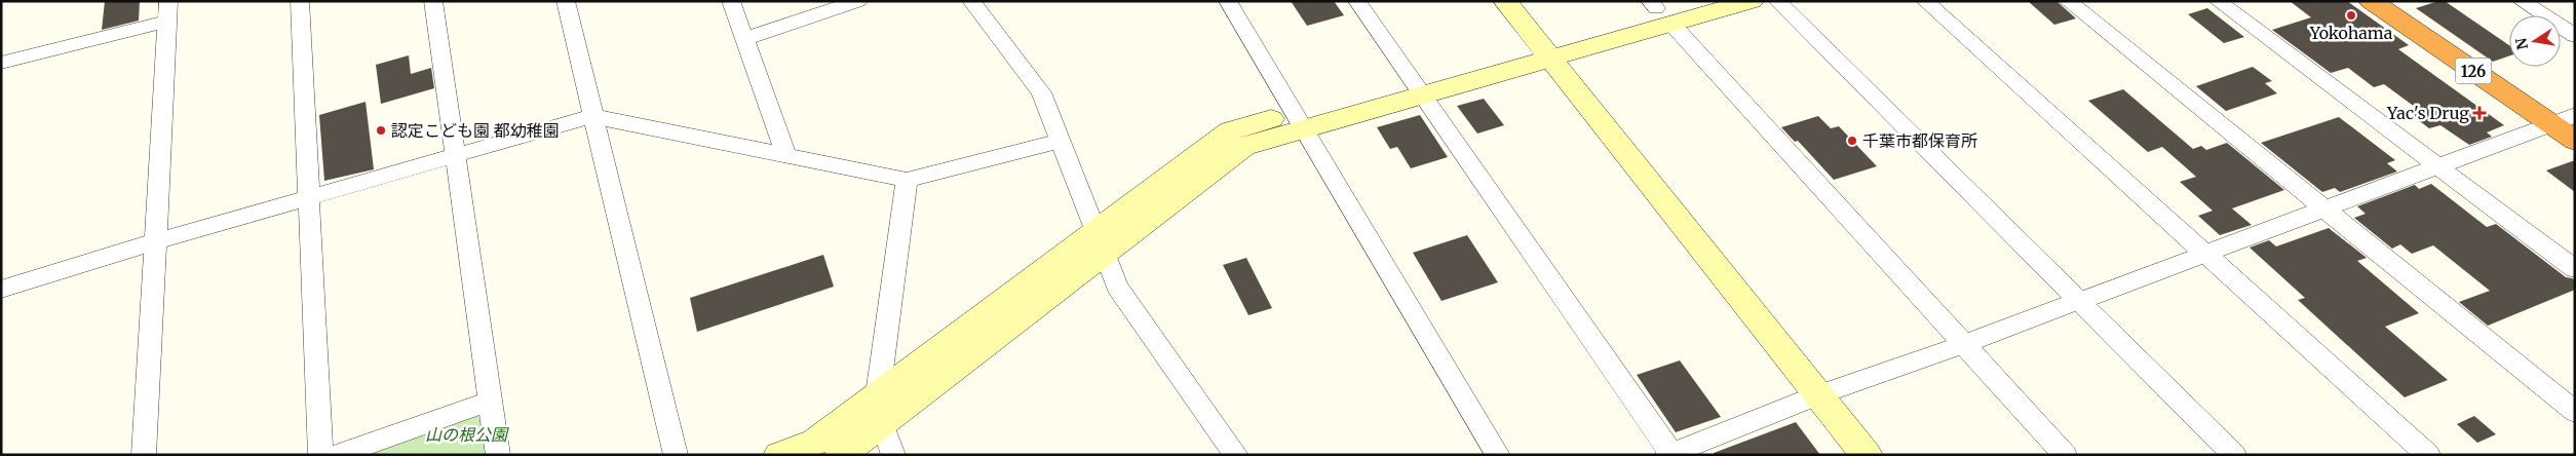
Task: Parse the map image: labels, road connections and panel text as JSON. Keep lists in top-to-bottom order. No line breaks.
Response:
{"streets":{"highway":["126"]},"parks":["山の根公園"],"places":{"other":["Yokohama","認定こども園 都幼稚園","千葉市都保育所"],"health":["Yac's Drug"]},"north":"left"}
